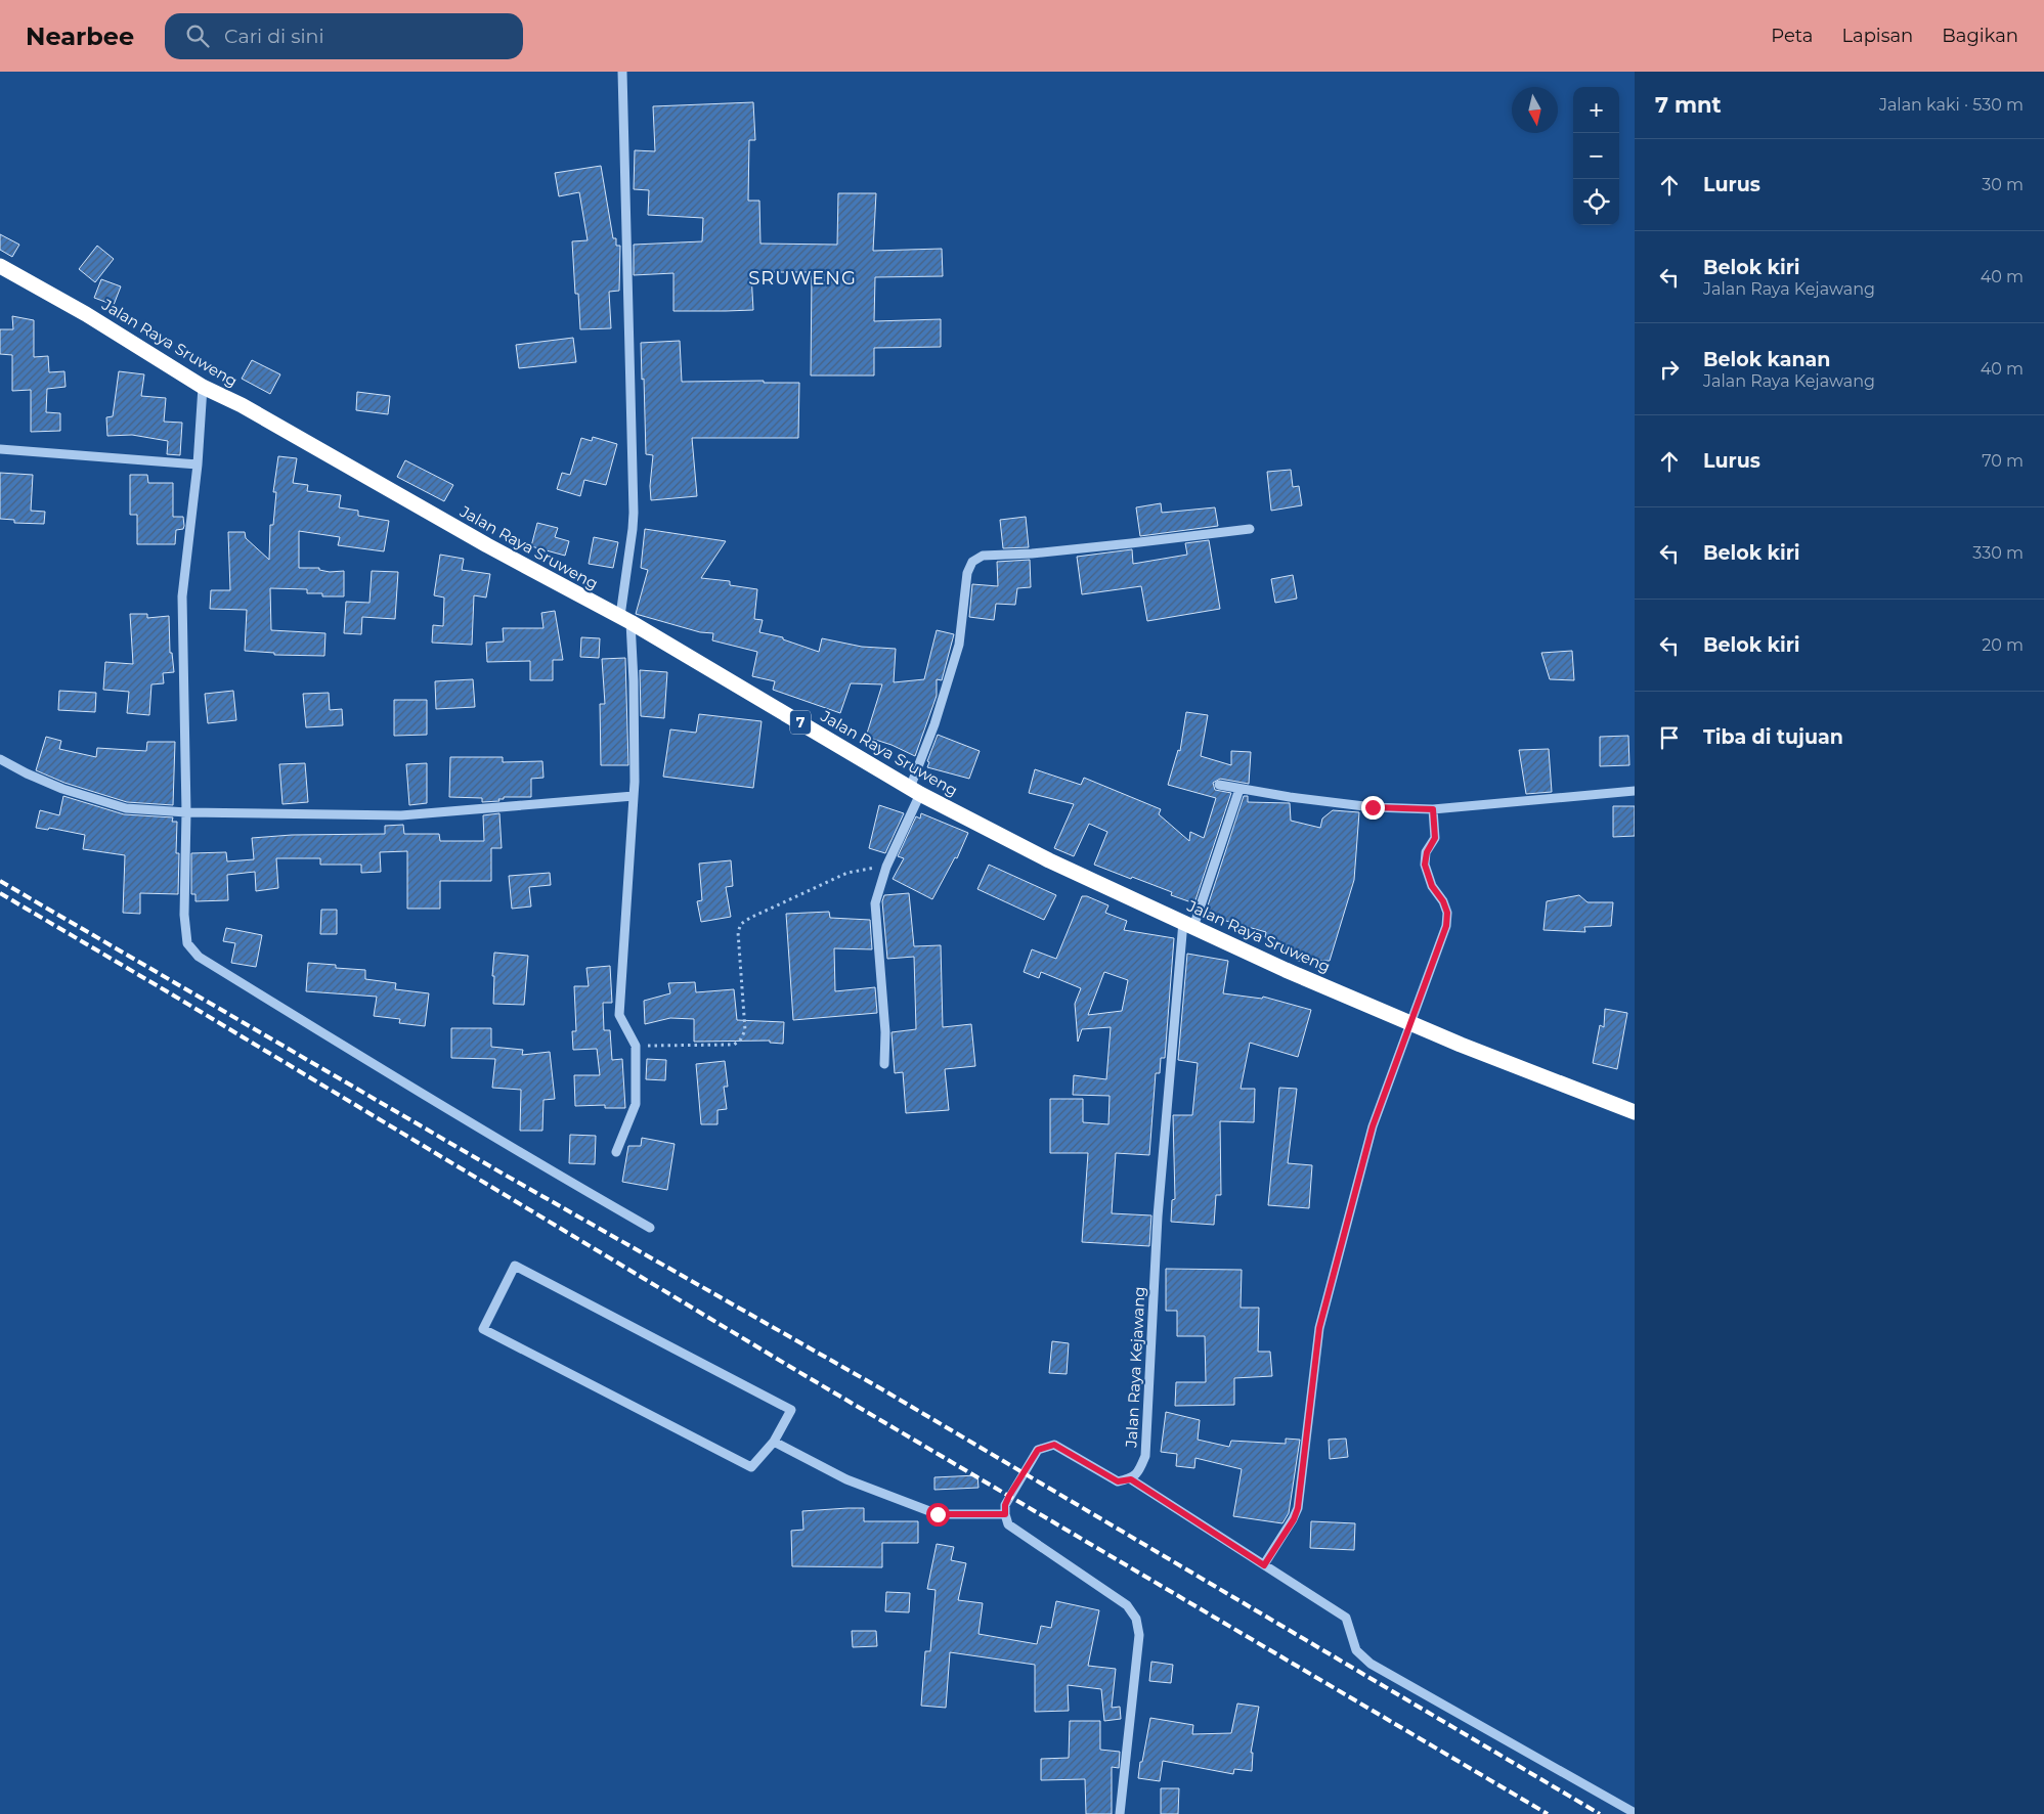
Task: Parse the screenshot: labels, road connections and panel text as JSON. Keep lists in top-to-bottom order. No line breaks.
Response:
{"streets":{"highway":["Jalan Raya Sruweng","7"],"street":["Jalan Raya Kejawang"]},"crossings":[["Jalan Raya Sruweng","Jalan Raya Kejawang"]],"districts":["SRUWENG"],"north":"bottom","page":{"header":"Nearbee","search":"Cari di sini","nav":["Peta","Lapisan","Bagikan"],"heading":["7 mnt","Jalan kaki · 530 m"],"map_buttons":["+","−"],"list":[["Lurus","30 m"],["Belok kiri","Jalan Raya Kejawang","40 m"],["Belok kanan","Jalan Raya Kejawang","40 m"],["Lurus","70 m"],["Belok kiri","330 m"],["Belok kiri","20 m"],"Tiba di tujuan"]}}
